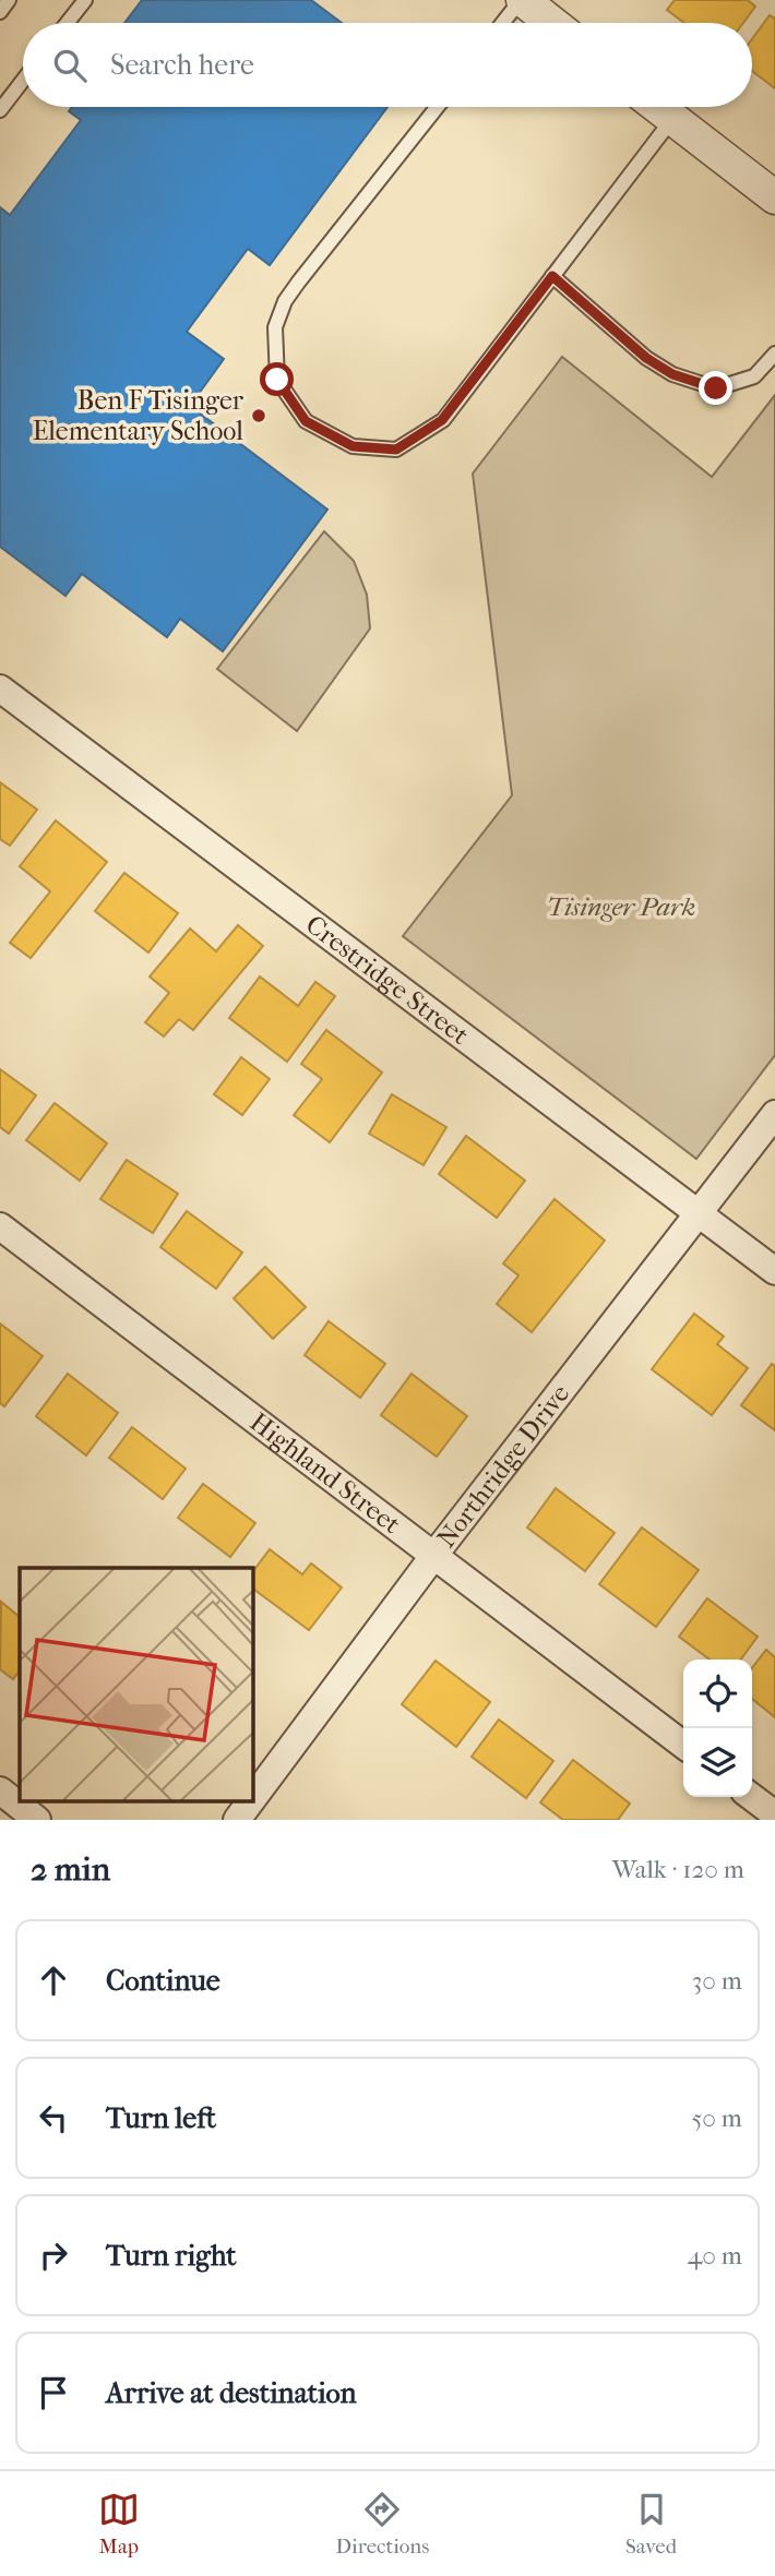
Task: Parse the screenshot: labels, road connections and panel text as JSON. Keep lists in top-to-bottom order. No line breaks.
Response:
{"streets":{"street":["Crestridge Street","Northridge Drive","Highland Street"]},"crossings":[["Crestridge Street","Northridge Drive"],["Northridge Drive","Highland Street"]],"parks":["Tisinger Park"],"places":["Ben F Tisinger Elementary School"],"page":{"search":"Search here","heading":["2 min","Walk · 120 m"],"list":[["Continue","30 m"],["Turn left","50 m"],["Turn right","40 m"],"Arrive at destination"],"nav":["Map","Directions","Saved"]}}
